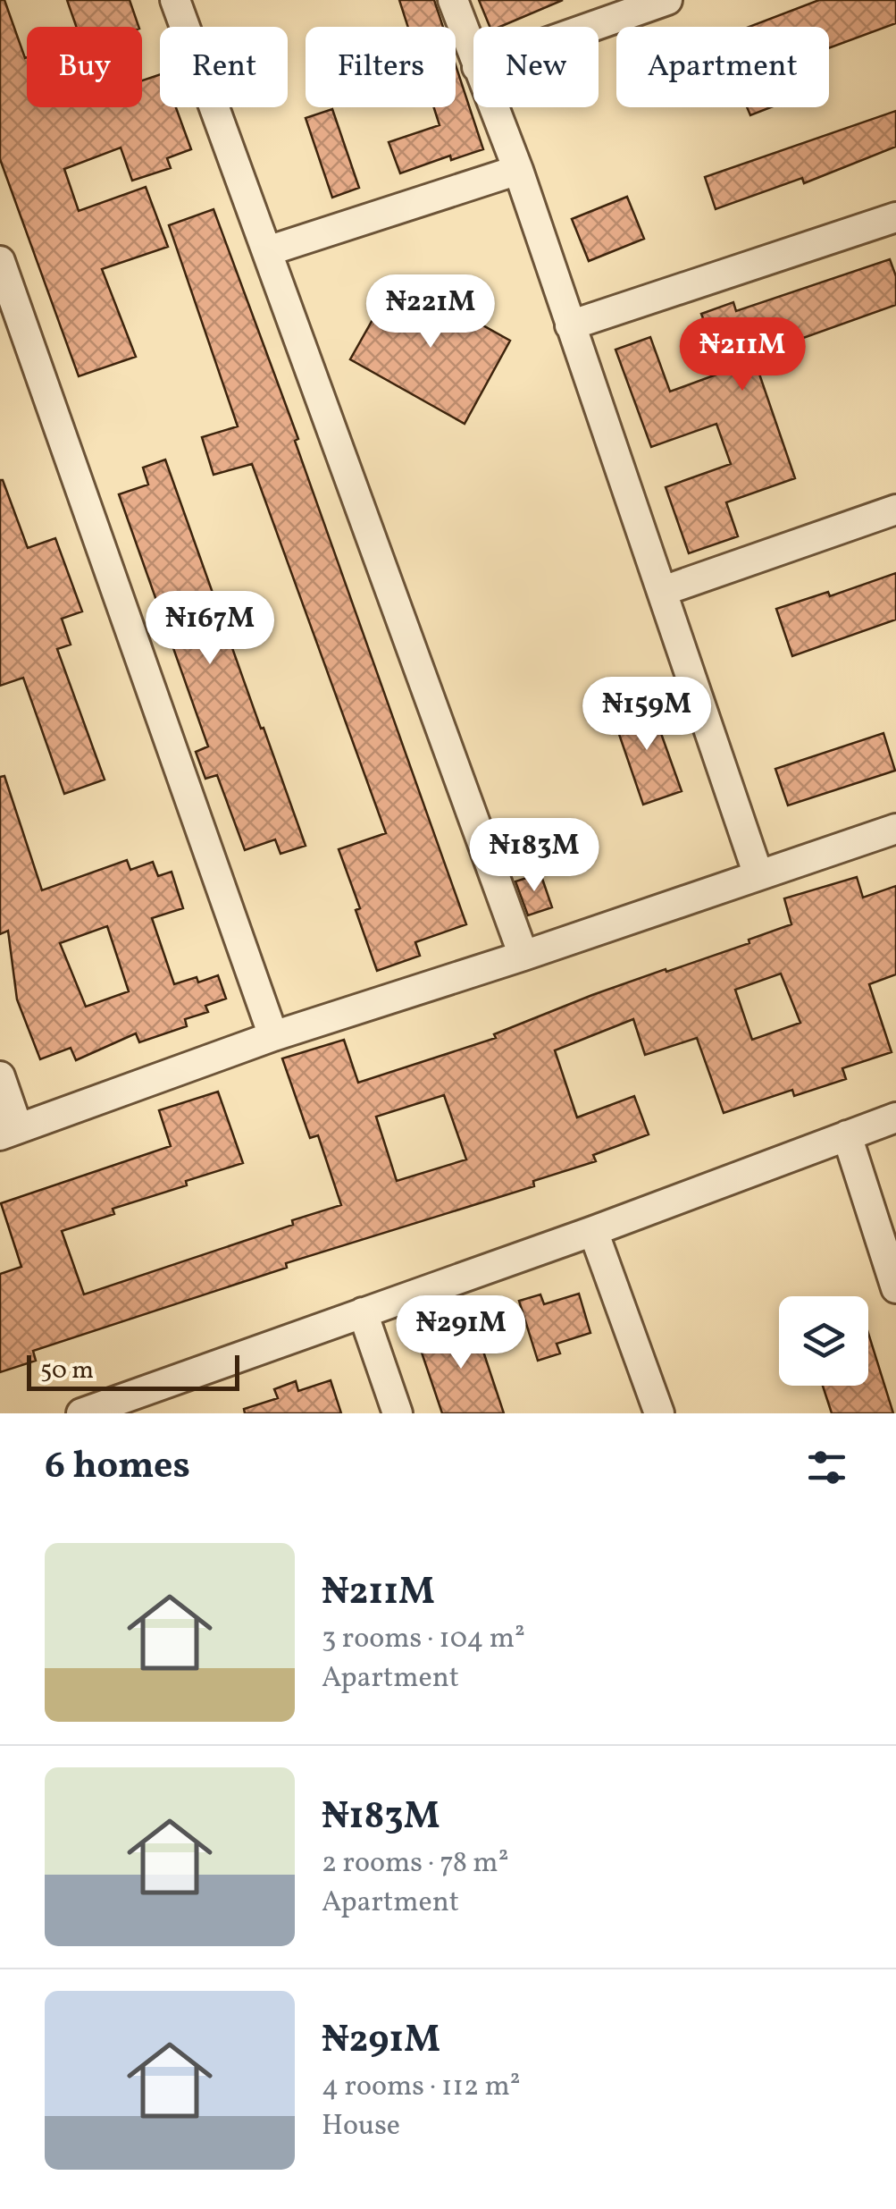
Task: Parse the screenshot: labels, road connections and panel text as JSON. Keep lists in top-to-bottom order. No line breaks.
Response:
{"scale_bar":"50 m","page":{"chip":["Buy","Rent","Filters","New","Apartment"],"price":["₦221M","₦211M","₦167M","₦159M","₦183M","₦291M"],"scale":"50 m","heading":"6 homes","list":[{"name":"₦211M","note":"3 rooms · 104 m² · Apartment"},{"name":"₦183M","note":"2 rooms · 78 m² · Apartment"},{"name":"₦291M","note":"4 rooms · 112 m² · House"}]}}
